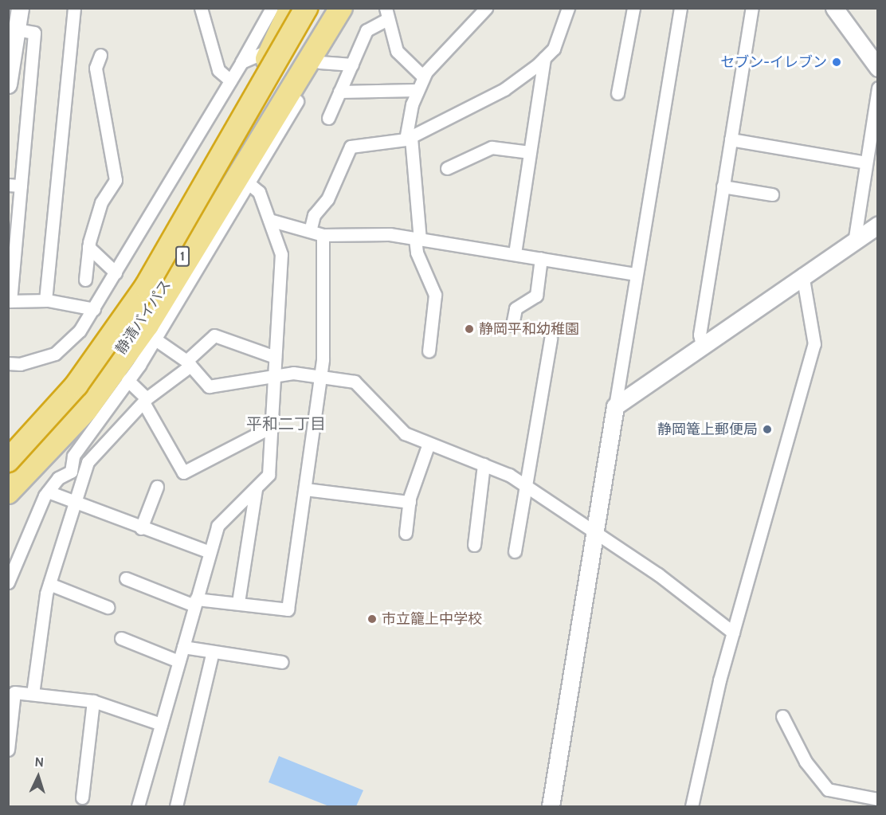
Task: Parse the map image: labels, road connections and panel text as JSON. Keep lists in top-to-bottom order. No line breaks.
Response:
{"streets":{"highway":["1","静清バイパス"]},"districts":["平和二丁目"],"places":["セブン-イレブン","静岡平和幼稚園","静岡篭上郵便局","市立籠上中学校"],"north":"top"}
